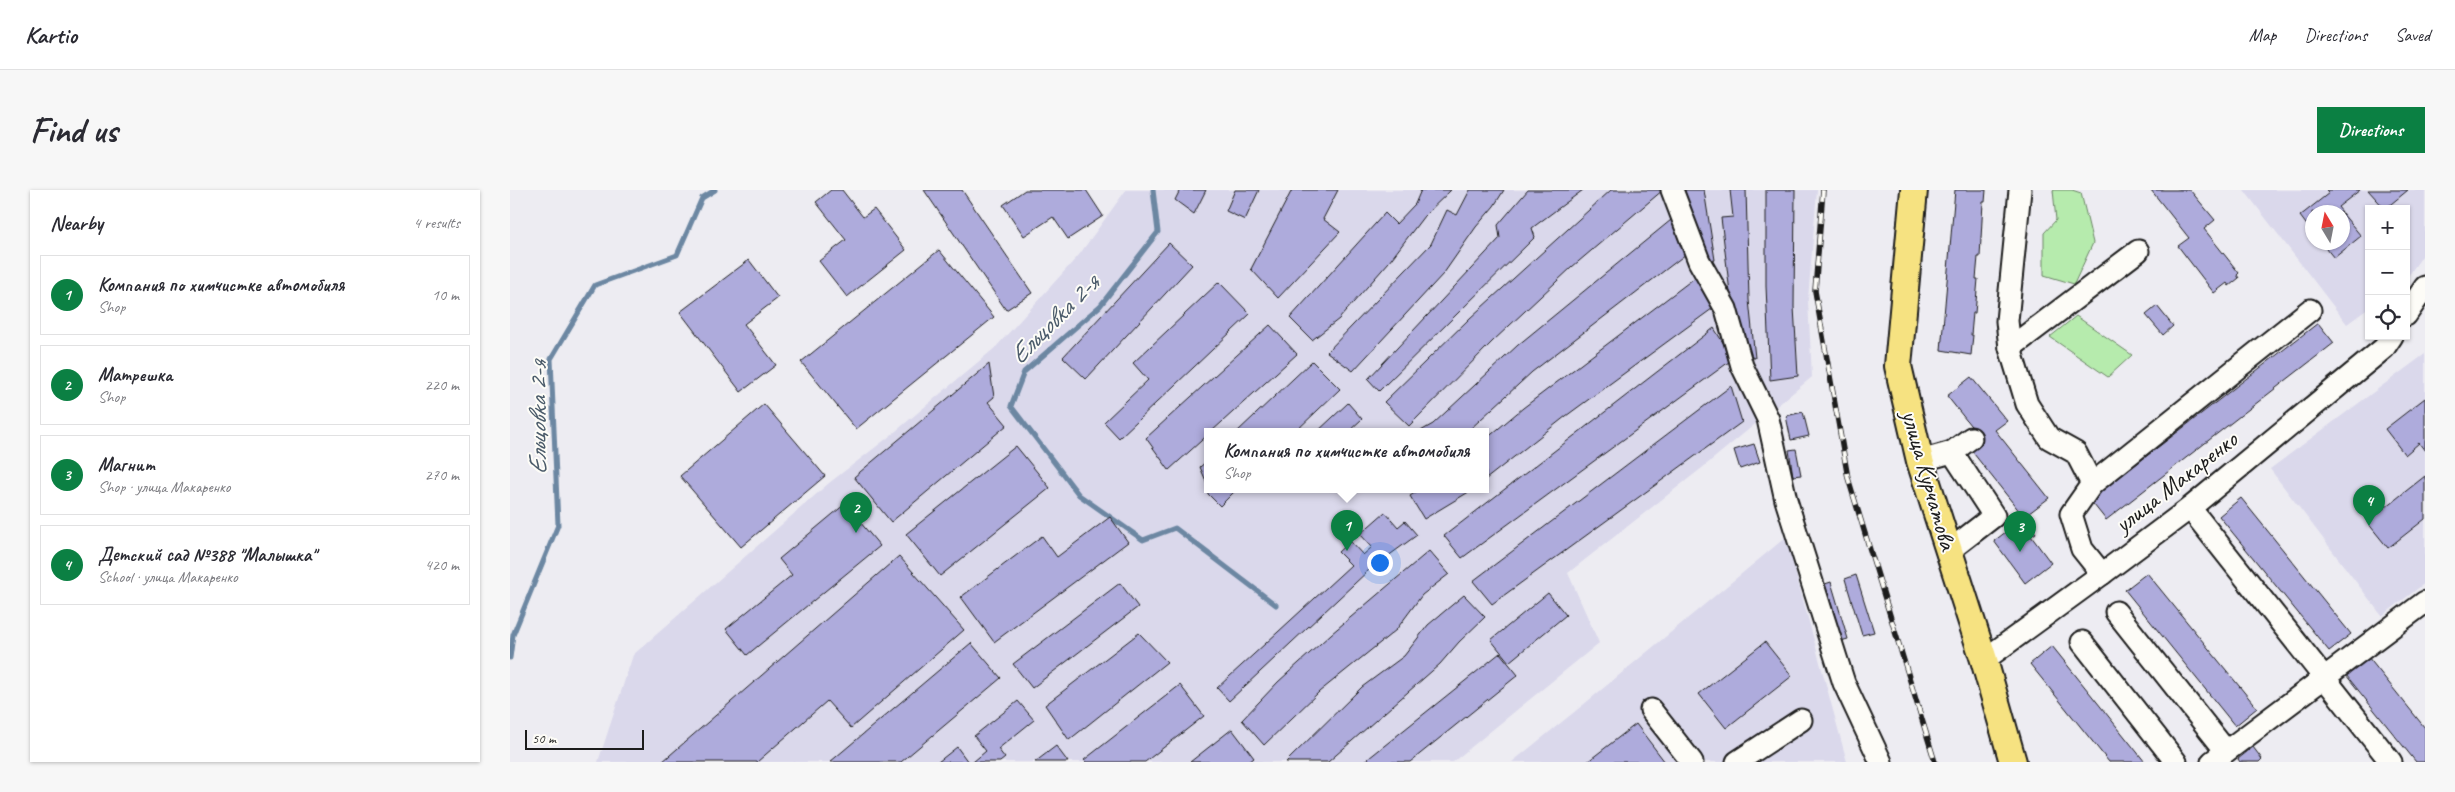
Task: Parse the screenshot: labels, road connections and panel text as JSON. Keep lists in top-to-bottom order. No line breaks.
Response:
{"streets":{"main road":["улица Курчатова"],"street":["улица Макаренко"]},"crossings":[["улица Курчатова","улица Макаренко"]],"water":["Ельцовка 2-я"],"scale_bar":"50 m","north":"top","page":{"header":"Kartio","nav":["Map","Directions","Saved"],"buttons":"Directions","title":"Find us","heading":["Nearby","4 results"],"map_buttons":["+","−"],"list":[{"mark":"1","name":"Компания по химчистке автомобиля","note":"Shop","value":"10 m"},{"mark":"2","name":"Матрешка","note":"Shop","value":"220 m"},{"mark":"3","name":"Магнит","note":"Shop · улица Макаренко","value":"270 m"},{"mark":"4","name":"Детский сад №388 \"Малышка\"","note":"School · улица Макаренко","value":"420 m"}],"popup":["Компания по химчистке автомобиля","Shop"],"pins":["4","2","1","3"],"scale":"50 m"}}
